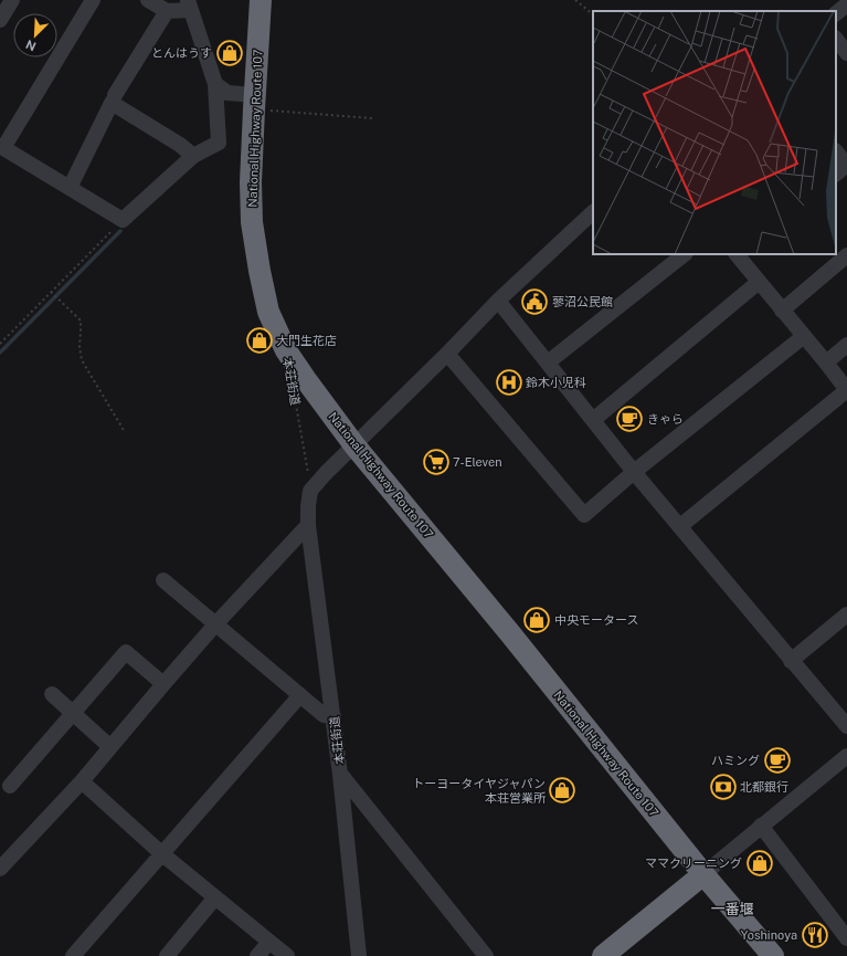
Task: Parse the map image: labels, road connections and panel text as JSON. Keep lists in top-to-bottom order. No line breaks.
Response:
{"streets":{"highway":["National Highway Route 107"],"street":["本荘街道"]},"districts":["一番堰"],"places":{"shop":["とんはうす","大門生花店","中央モータース","トーヨータイヤジャパン 本荘営業所","ママクリーニング"],"public building":["蓼沼公民館"],"hospital":["鈴木小児科"],"cafe":["きゃら","ハミング"],"supermarket":["7-Eleven"],"bank":["北都銀行"],"restaurant":["Yoshinoya"]},"north":"bottom left"}
